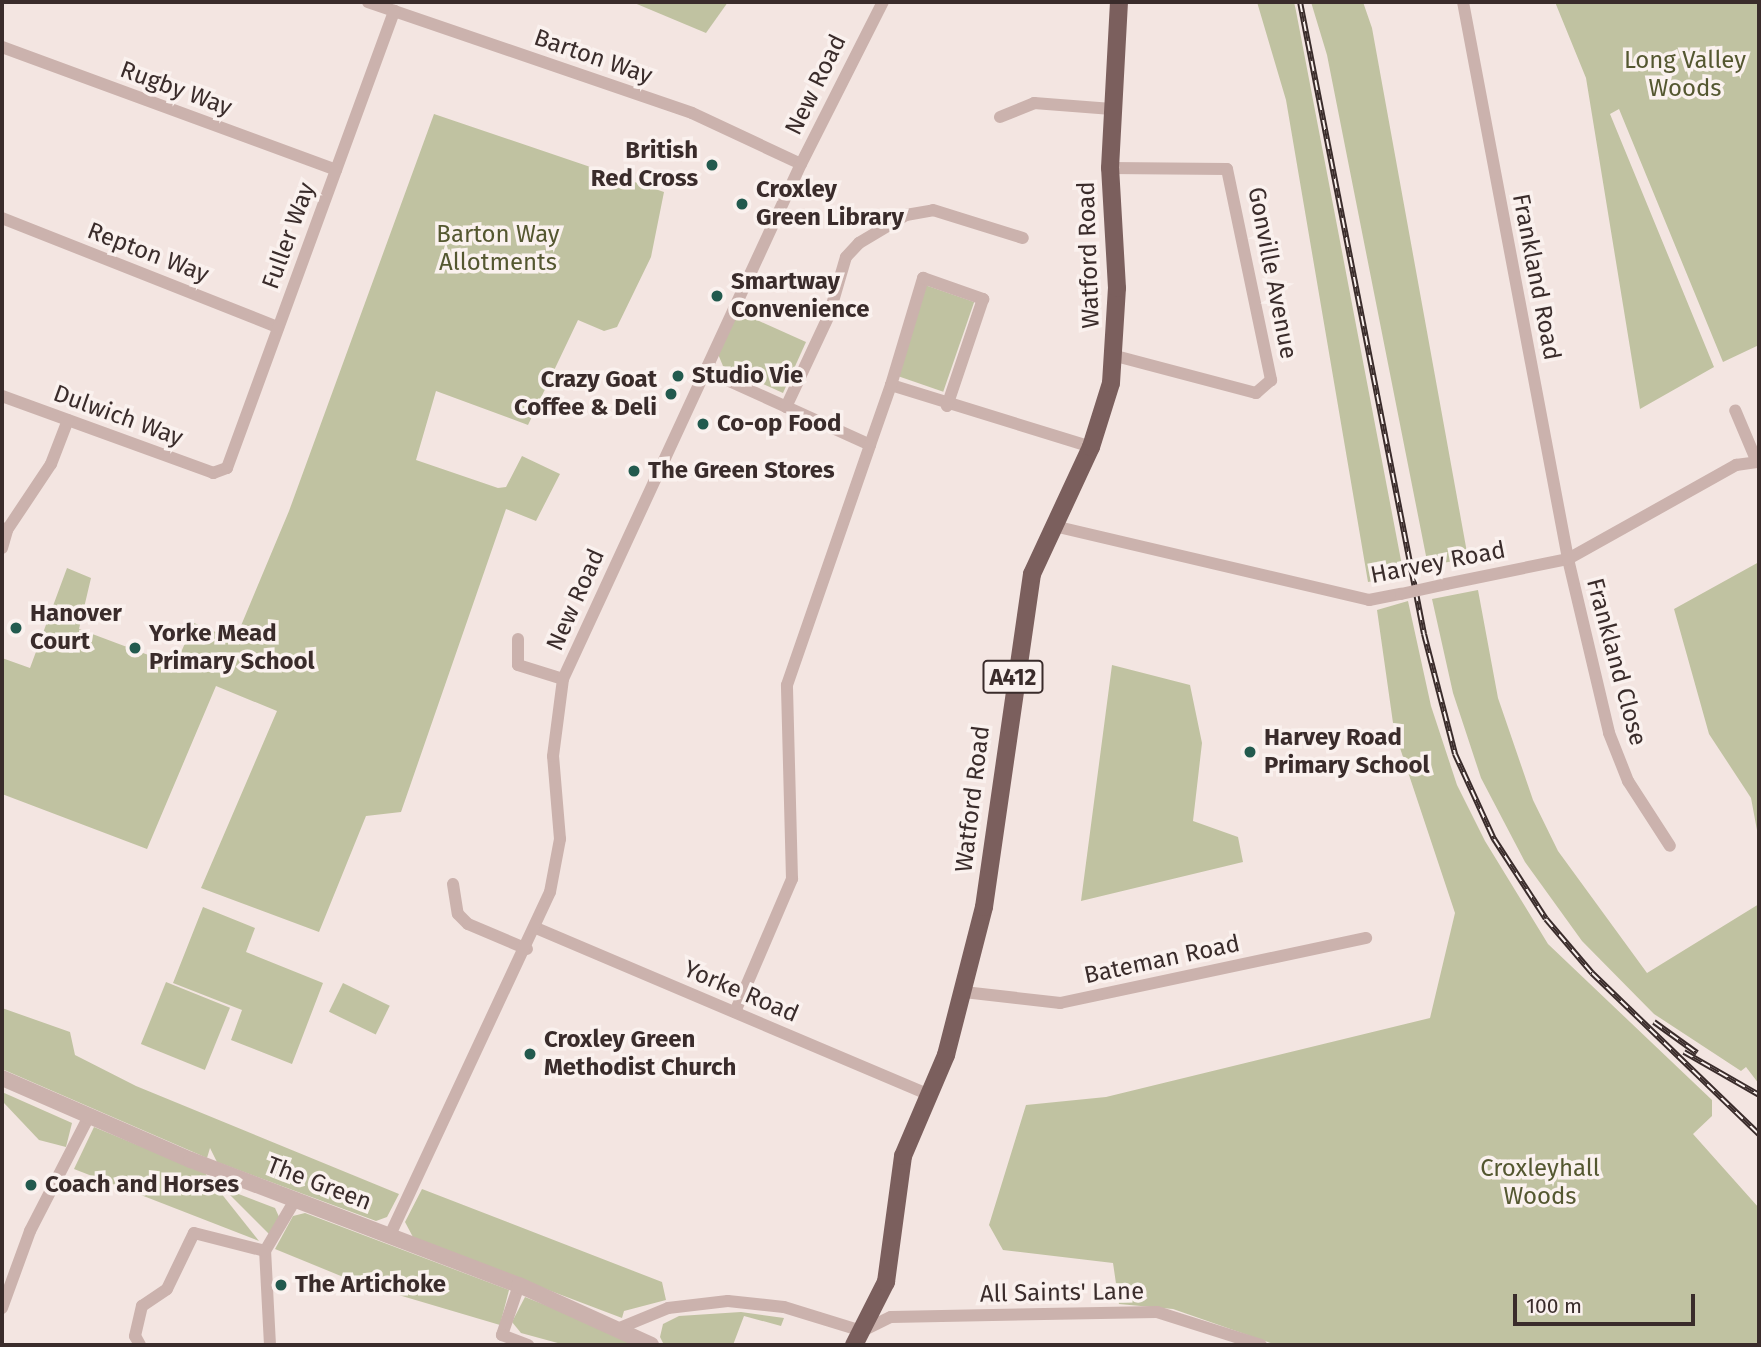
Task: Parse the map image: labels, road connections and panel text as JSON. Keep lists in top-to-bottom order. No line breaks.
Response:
{"streets":{"main road":["Watford Road","A412"],"street":["Barton Way","New Road","Rugby Way","Fuller Way","Repton Way","Gonville Avenue","Frankland Road","Dulwich Way","Harvey Road","Frankland Close","Bateman Road","Yorke Road","The Green","All Saints' Lane"]},"crossings":[["Barton Way","New Road"],["Barton Way","Fuller Way"],["New Road","Yorke Road"],["New Road","The Green"],["Rugby Way","Fuller Way"],["Fuller Way","Repton Way"],["Fuller Way","Dulwich Way"],["Watford Road","Gonville Avenue"],["Watford Road","Harvey Road"],["Watford Road","Bateman Road"],["Watford Road","Yorke Road"],["Watford Road","All Saints' Lane"],["Frankland Road","Harvey Road"],["Frankland Road","Frankland Close"],["Harvey Road","Frankland Close"]],"parks":["Long Valley Woods","Barton Way Allotments","Croxleyhall Woods"],"places":["British Red Cross","Croxley Green Library","Smartway Convenience","Studio Vie","Crazy Goat Coffee & Deli","Co-op Food","The Green Stores","Hanover Court","Yorke Mead Primary School","Harvey Road Primary School","Croxley Green Methodist Church","Coach and Horses","The Artichoke"],"scale_bar":"100 m"}
